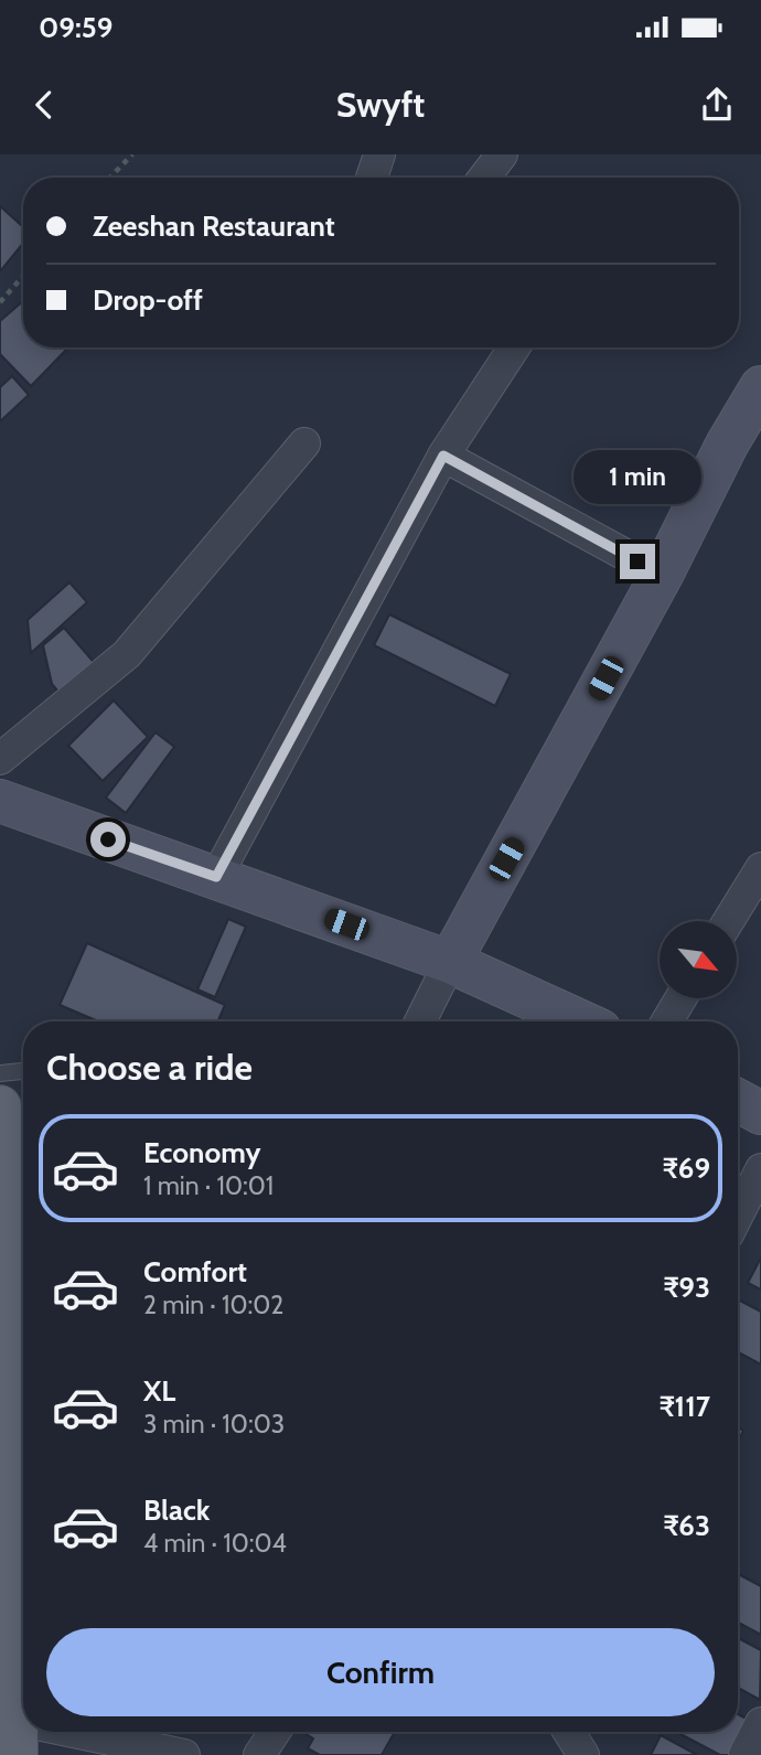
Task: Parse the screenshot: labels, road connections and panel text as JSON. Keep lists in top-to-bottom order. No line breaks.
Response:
{"north":"bottom right","page":{"status":"09:59","header":"Swyft","banner":["Zeeshan Restaurant","Drop-off"],"bubble":"1 min","heading":"Choose a ride","list":[{"name":"Economy","note":"1 min · 10:01","value":"₹69"},{"name":"Comfort","note":"2 min · 10:02","value":"₹93"},{"name":"XL","note":"3 min · 10:03","value":"₹117"},{"name":"Black","note":"4 min · 10:04","value":"₹63"}],"buttons":"Confirm"}}
